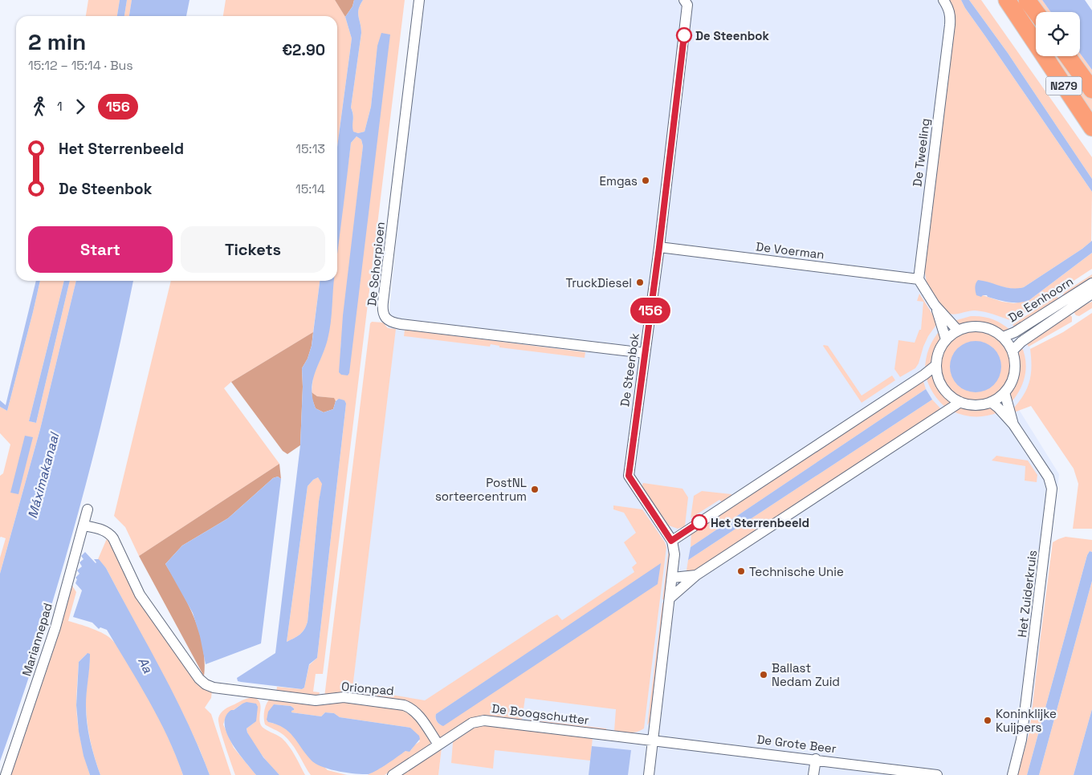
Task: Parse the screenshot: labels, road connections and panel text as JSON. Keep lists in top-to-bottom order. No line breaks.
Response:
{"streets":{"highway":["N279"],"street":["De Tweeling","De Voerman","De Schorpioen","De Eenhoorn","De Steenbok","Het Zuiderkruis","Mariannepad","Orionpad","De Boogschutter","De Grote Beer"]},"crossings":[["De Tweeling","De Voerman"],["De Voerman","De Steenbok"],["De Schorpioen","De Steenbok"],["De Eenhoorn","Het Zuiderkruis"],["Mariannepad","Orionpad"],["Orionpad","De Boogschutter"],["De Boogschutter","De Grote Beer"]],"water":["Máximakanaal","Aa"],"places":["De Steenbok","Emgas","TruckDiesel","PostNL sorteercentrum","Het Sterrenbeeld","Technische Unie","Ballast Nedam Zuid","Koninklijke Kuijpers"],"lines":["bus line 156"],"page":{"on_map":"156","heading":["2 min","15:12 – 15:14 · Bus","€2.90"],"legs":["1","156"],"list":[{"name":"Het Sterrenbeeld","value":"15:13"},{"name":"De Steenbok","value":"15:14"}],"buttons":["Start","Tickets"]}}
